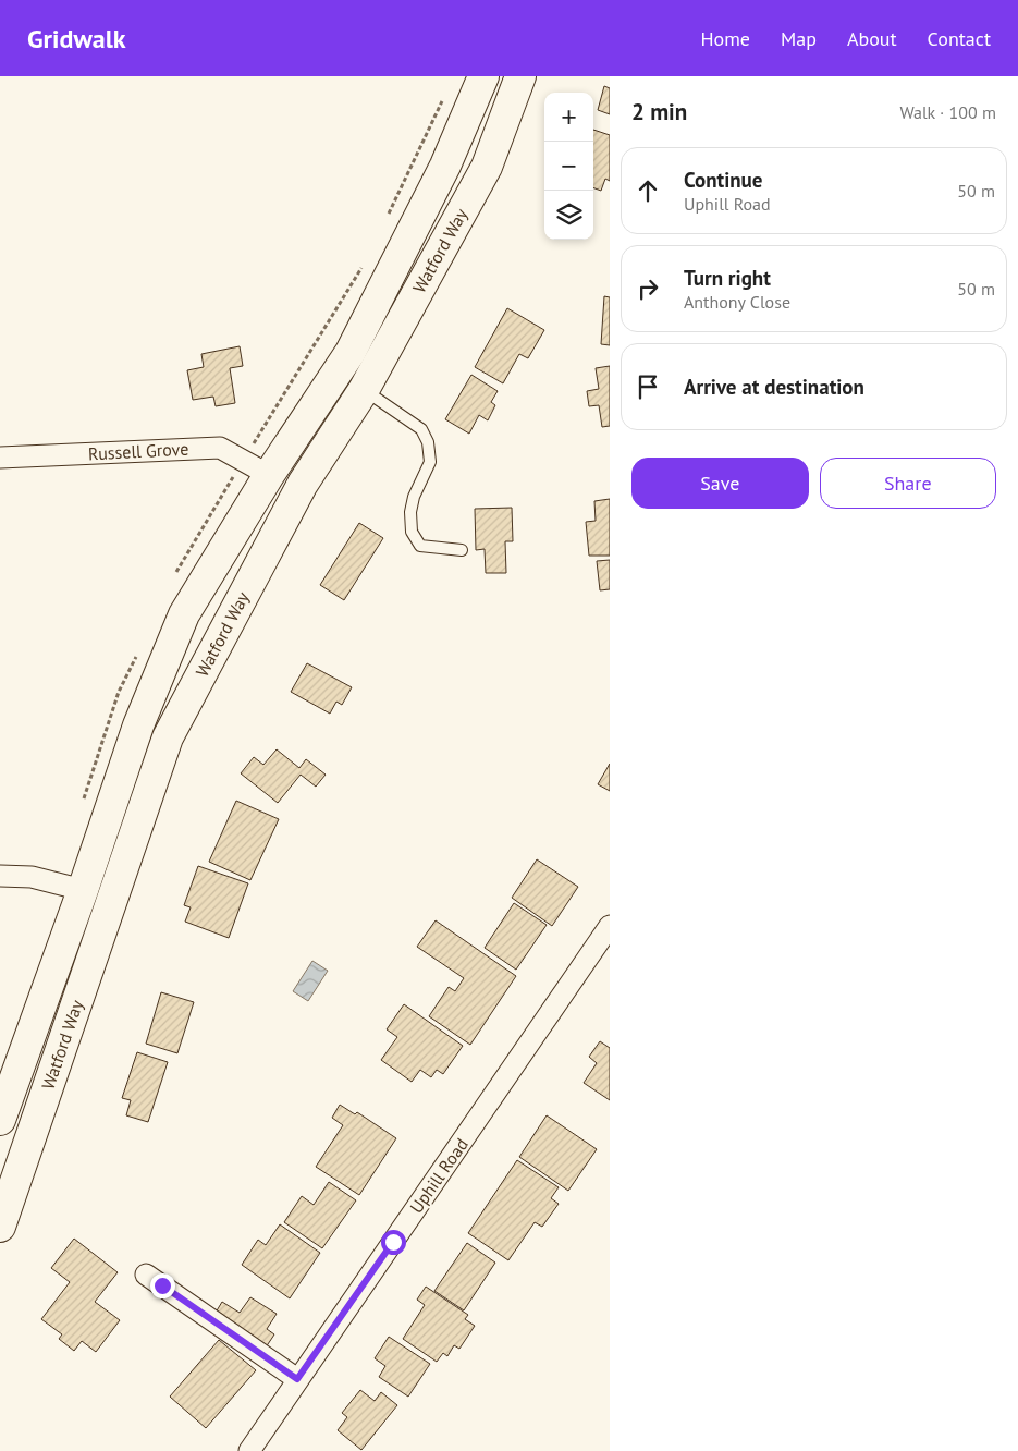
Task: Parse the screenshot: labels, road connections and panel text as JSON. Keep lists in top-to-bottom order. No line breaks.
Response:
{"streets":{"highway":["Watford Way"],"street":["Russell Grove","Uphill Road"]},"crossings":[["Watford Way","Russell Grove"]],"page":{"header":"Gridwalk","nav":["Home","Map","About","Contact"],"heading":["2 min","Walk · 100 m"],"map_buttons":["+","−"],"list":[["Continue","Uphill Road","50 m"],["Turn right","Anthony Close","50 m"],"Arrive at destination"],"buttons":["Save","Share"]}}
